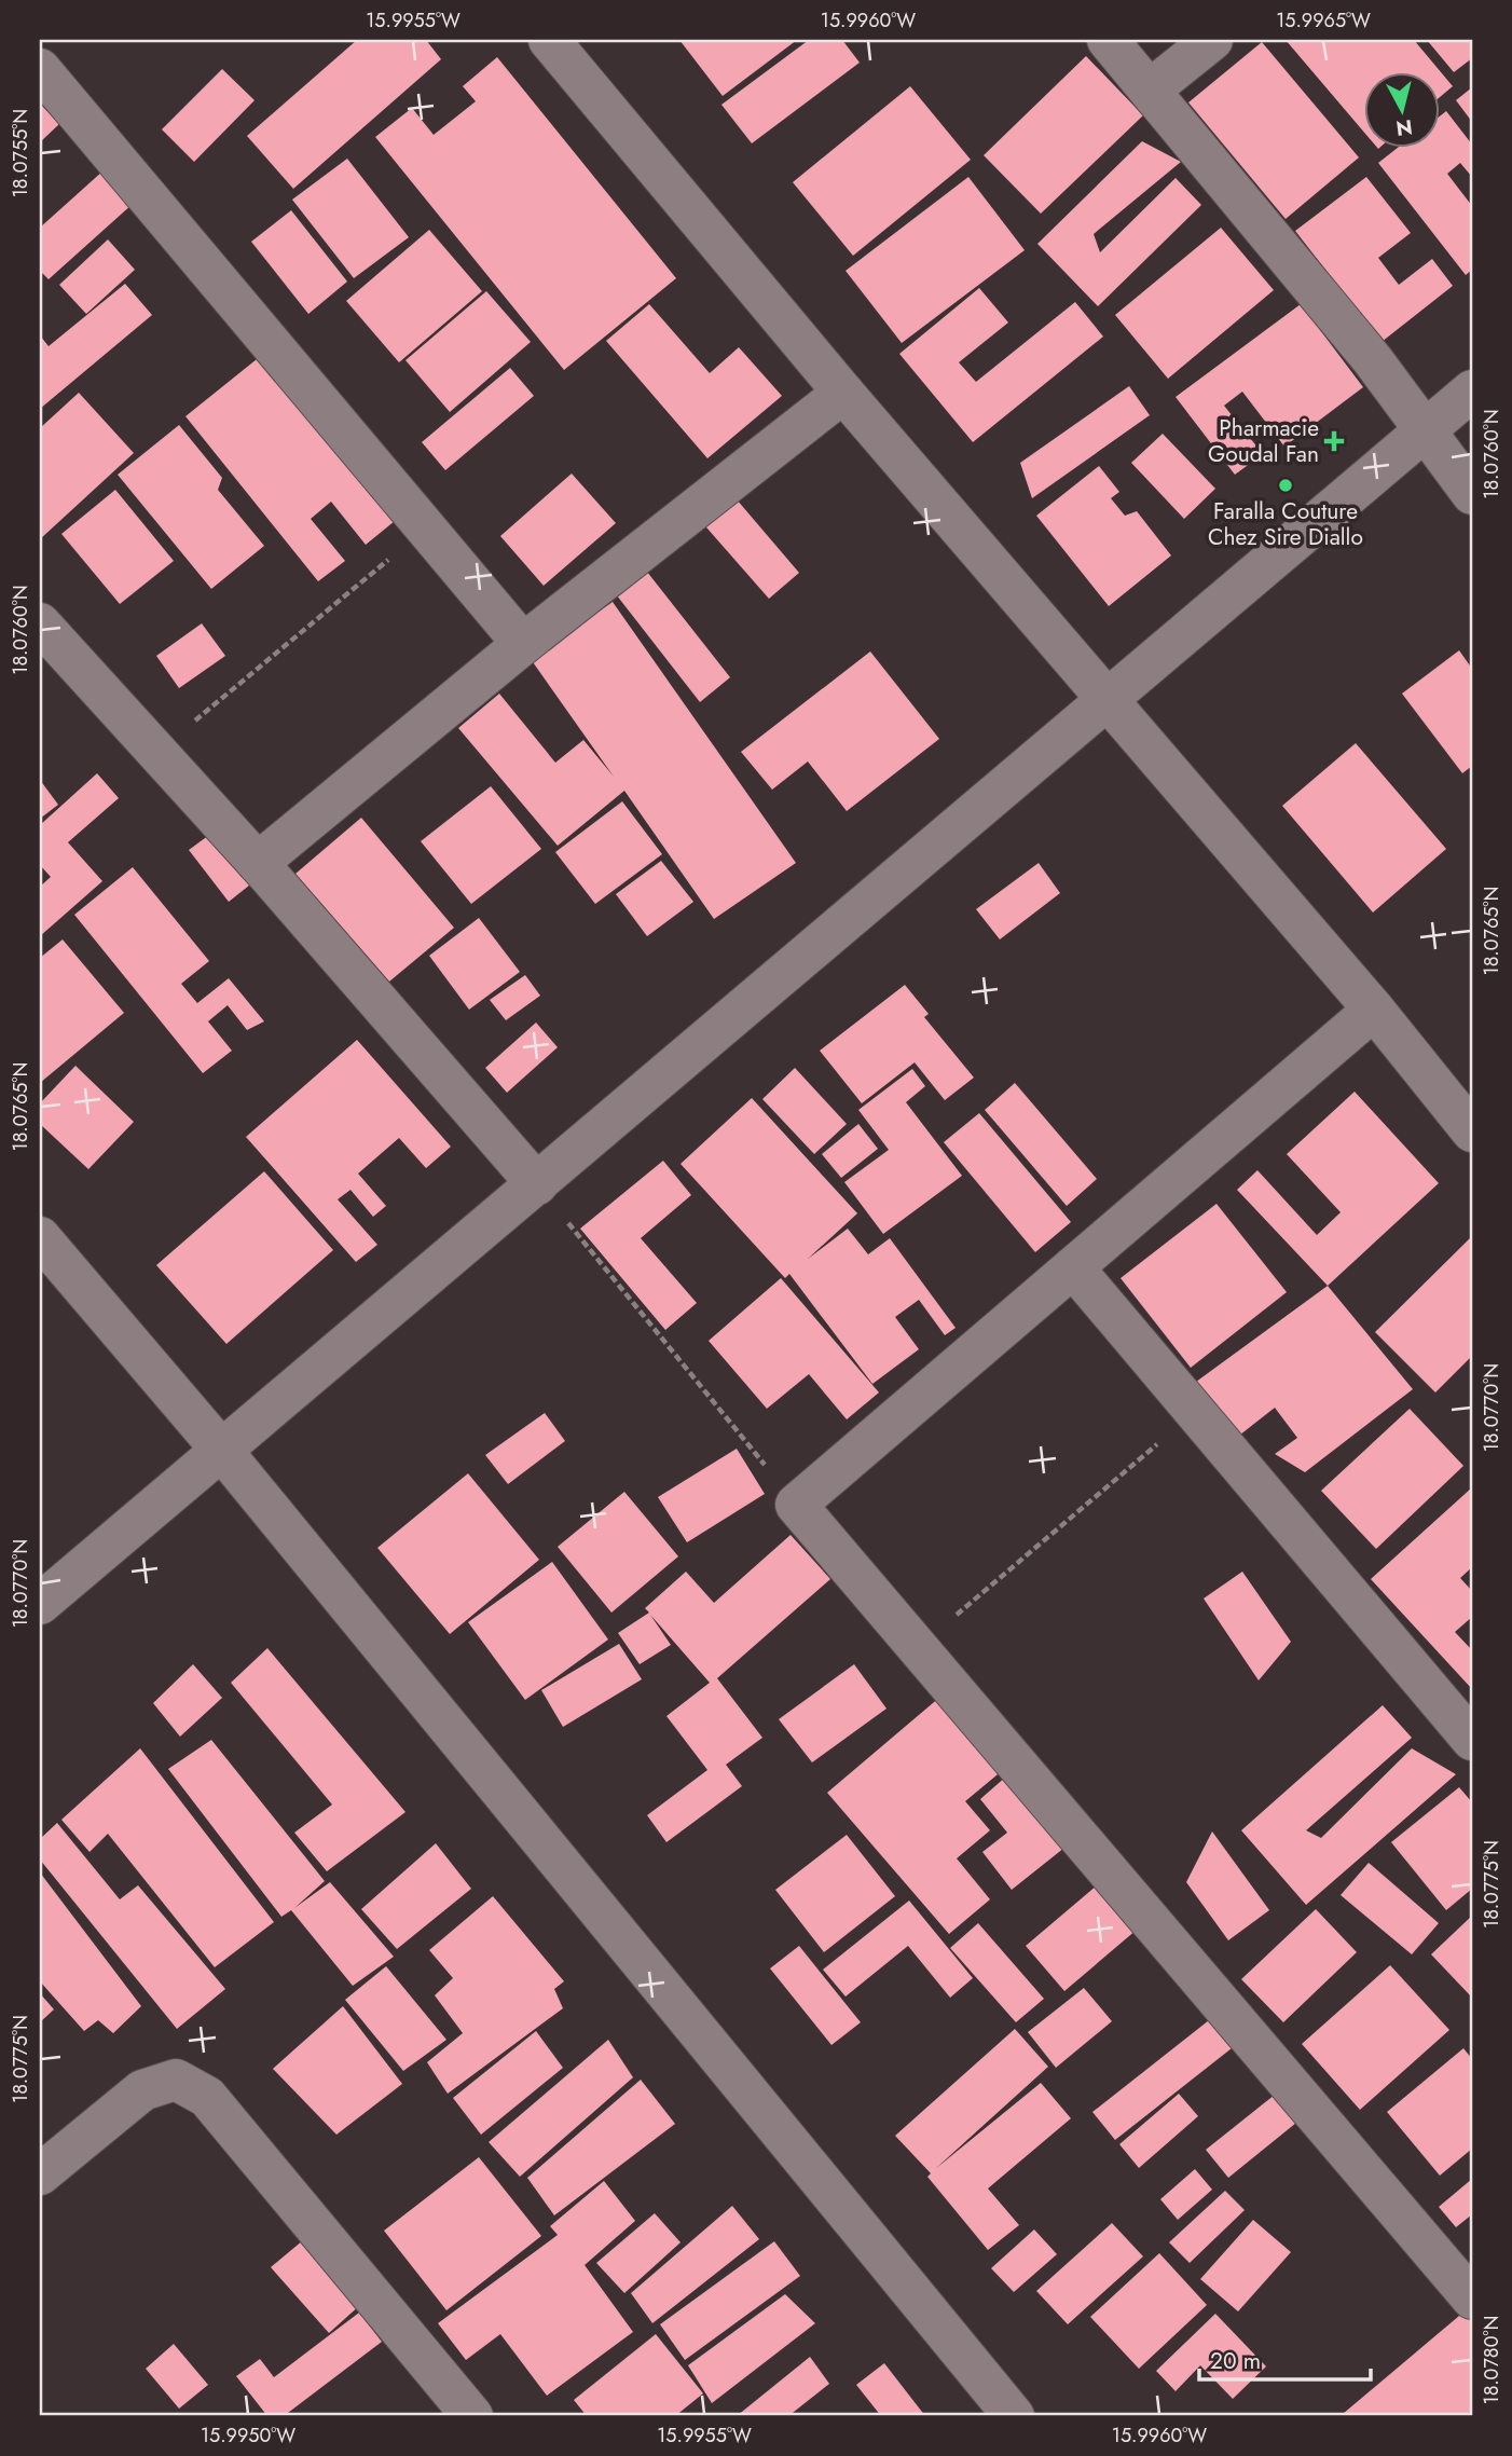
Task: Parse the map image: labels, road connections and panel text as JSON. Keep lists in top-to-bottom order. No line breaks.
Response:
{"places":{"health":["Pharmacie Goudal Fan"],"other":["Faralla Couture Chez Sire Diallo"]},"scale_bar":"20 m","north":"bottom","coordinates":["15.9955°W","15.9960°W","15.9965°W","18.0755°N","18.0760°N","18.0765°N","18.0770°N","18.0775°N","18.0780°N","15.9950°W"]}
